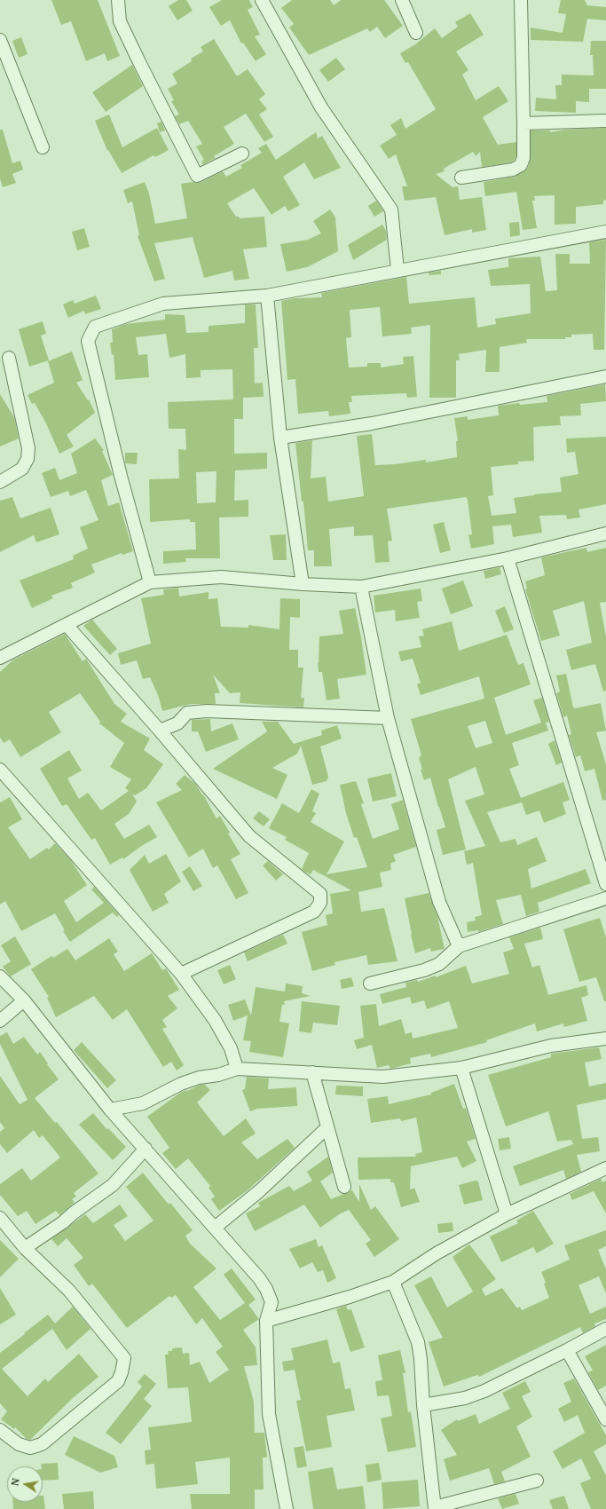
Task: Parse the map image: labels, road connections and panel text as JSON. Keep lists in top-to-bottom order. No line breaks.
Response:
{"north":"left"}
